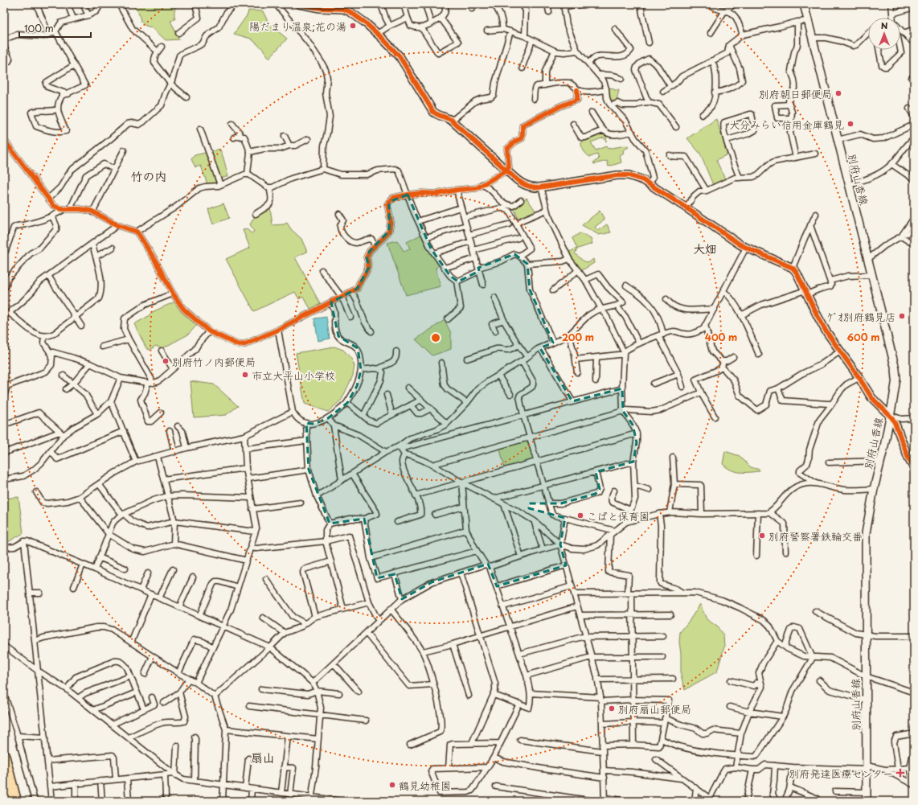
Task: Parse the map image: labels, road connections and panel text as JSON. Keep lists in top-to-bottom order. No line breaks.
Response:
{"streets":{"street":["別府山香線"]},"districts":["竹の内","大畑","扇山"],"places":{"other":["陽だまり温泉;花の湯","別府朝日郵便局","大分みらい信用金庫鶴見","ｹﾞｵ別府鶴見店","別府竹ノ内郵便局","市立大平山小学校","こばと保育園","別府警察署鉄輪交番","別府扇山郵便局","鶴見幼稚園"],"health":["別府発達医療センター"]},"scale_bar":"100 m","north":"top","rings":["200 m","400 m","600 m"]}
